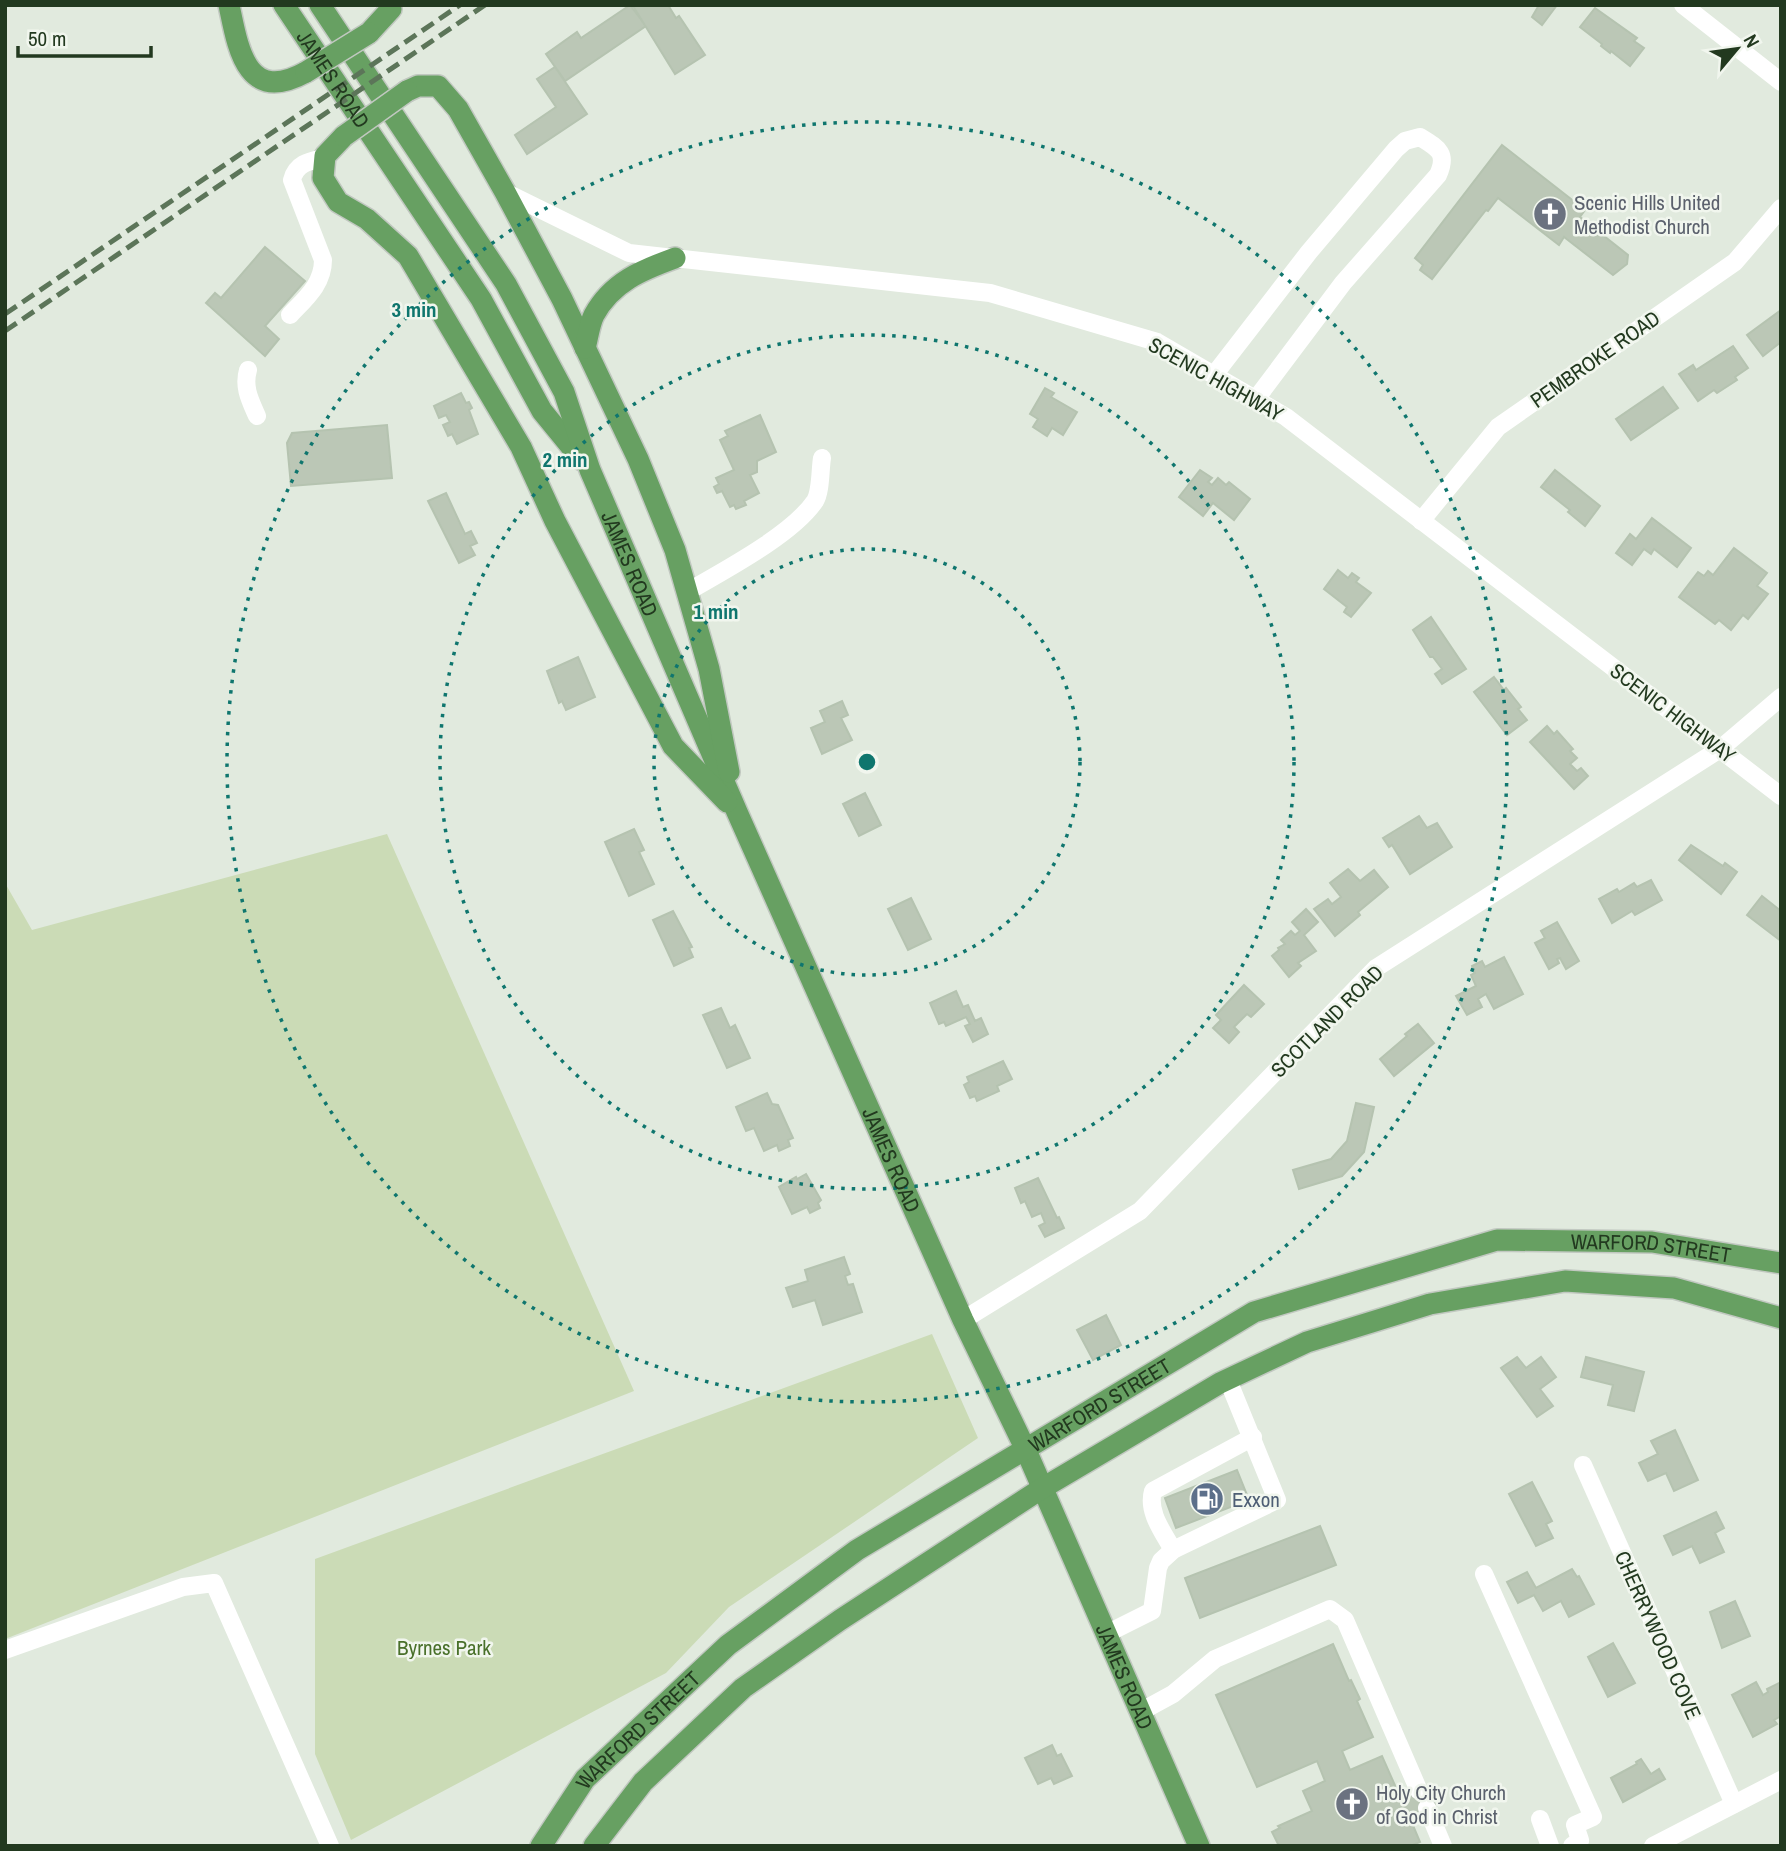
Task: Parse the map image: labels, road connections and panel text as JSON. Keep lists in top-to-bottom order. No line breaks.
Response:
{"streets":{"main road":["JAMES ROAD","WARFORD STREET"],"street":["PEMBROKE ROAD","SCENIC HIGHWAY","SCOTLAND ROAD","CHERRYWOOD COVE"]},"crossings":[["JAMES ROAD","SCOTLAND ROAD"],["JAMES ROAD","WARFORD STREET"],["PEMBROKE ROAD","SCENIC HIGHWAY"],["SCENIC HIGHWAY","SCOTLAND ROAD"]],"parks":["Byrnes Park"],"places":{"church":["Scenic Hills United Methodist Church","Holy City Church of God in Christ"],"fuel station":["Exxon"]},"scale_bar":"50 m","north":"top right","rings":["3 min","2 min","1 min"]}
